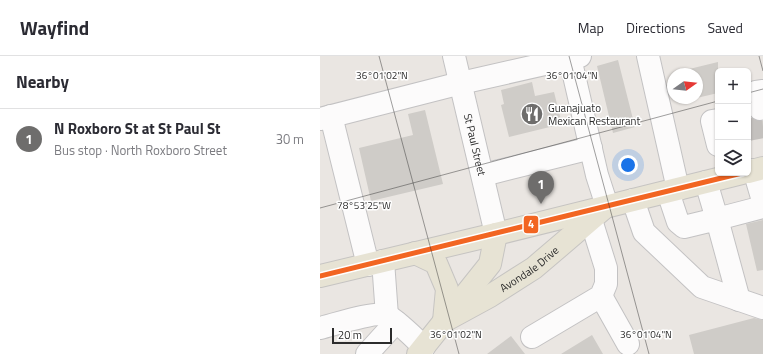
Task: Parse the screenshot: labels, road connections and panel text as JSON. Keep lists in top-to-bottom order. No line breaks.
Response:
{"streets":{"main road":["Avondale Drive"],"street":["St Paul Street"]},"crossings":[["St Paul Street","Avondale Drive"]],"places":{"restaurant":["Guanajuato Mexican Restaurant"]},"lines":["transit line 4"],"scale_bar":"20 m","north":"right","page":{"header":"Wayfind","nav":["Map","Directions","Saved"],"heading":"Nearby","map_buttons":["+","−"],"list":[{"mark":"1","name":"N Roxboro St at St Paul St","note":"Bus stop · North Roxboro Street","value":"30 m"}],"pins":"1","scale":"20 m"},"coordinates":["36°01'02\"N","36°01'04\"N","78°53'25\"W"]}
